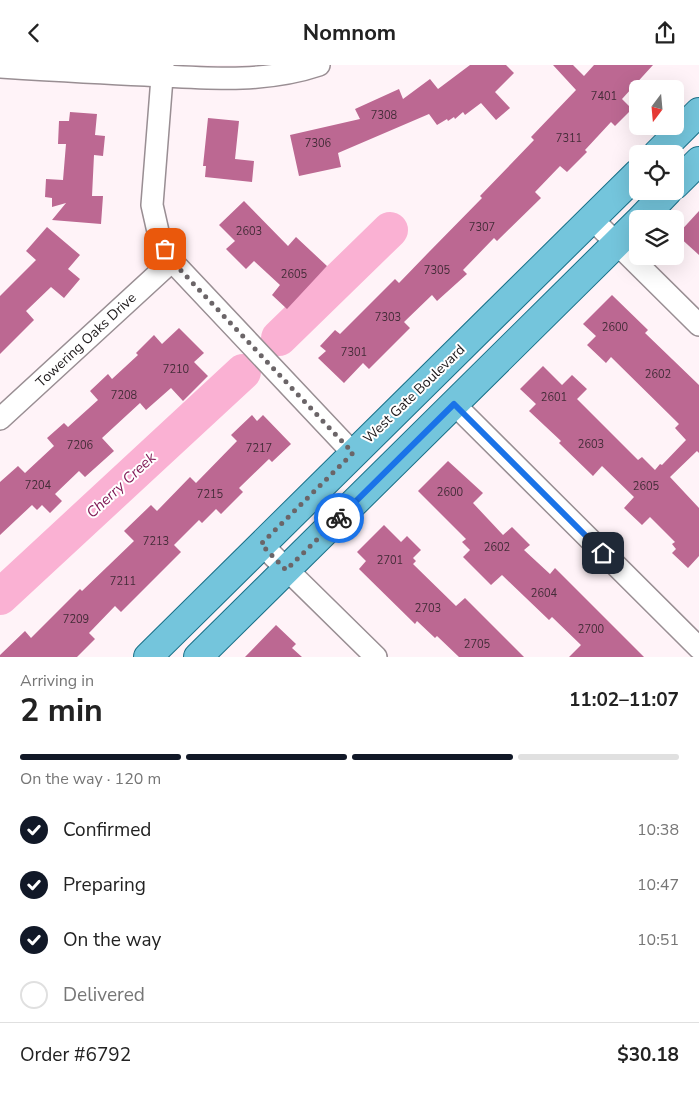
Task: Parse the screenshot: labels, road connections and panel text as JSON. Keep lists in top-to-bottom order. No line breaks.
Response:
{"streets":{"main road":["West Gate Boulevard"],"street":["Towering Oaks Drive"]},"water":["Cherry Creek"],"house_numbers":["7401","7308","7311","7306","7307","2603","7305","2605","7303","2600","7301","7210","2602","7208","2601","2603","7206","7217","7204","2605","2600","7215","7213","2602","2701","7211","2604","2703","7209","2700","2705"],"north":"bottom","page":{"header":"Nomnom","heading":["2 min","Arriving in","11:02–11:07"],"panel":["Order #6792","$30.18"],"bar":"On the way · 120 m","list":[["Confirmed","10:38"],["Preparing","10:47"],["On the way","10:51"],"Delivered"]}}
